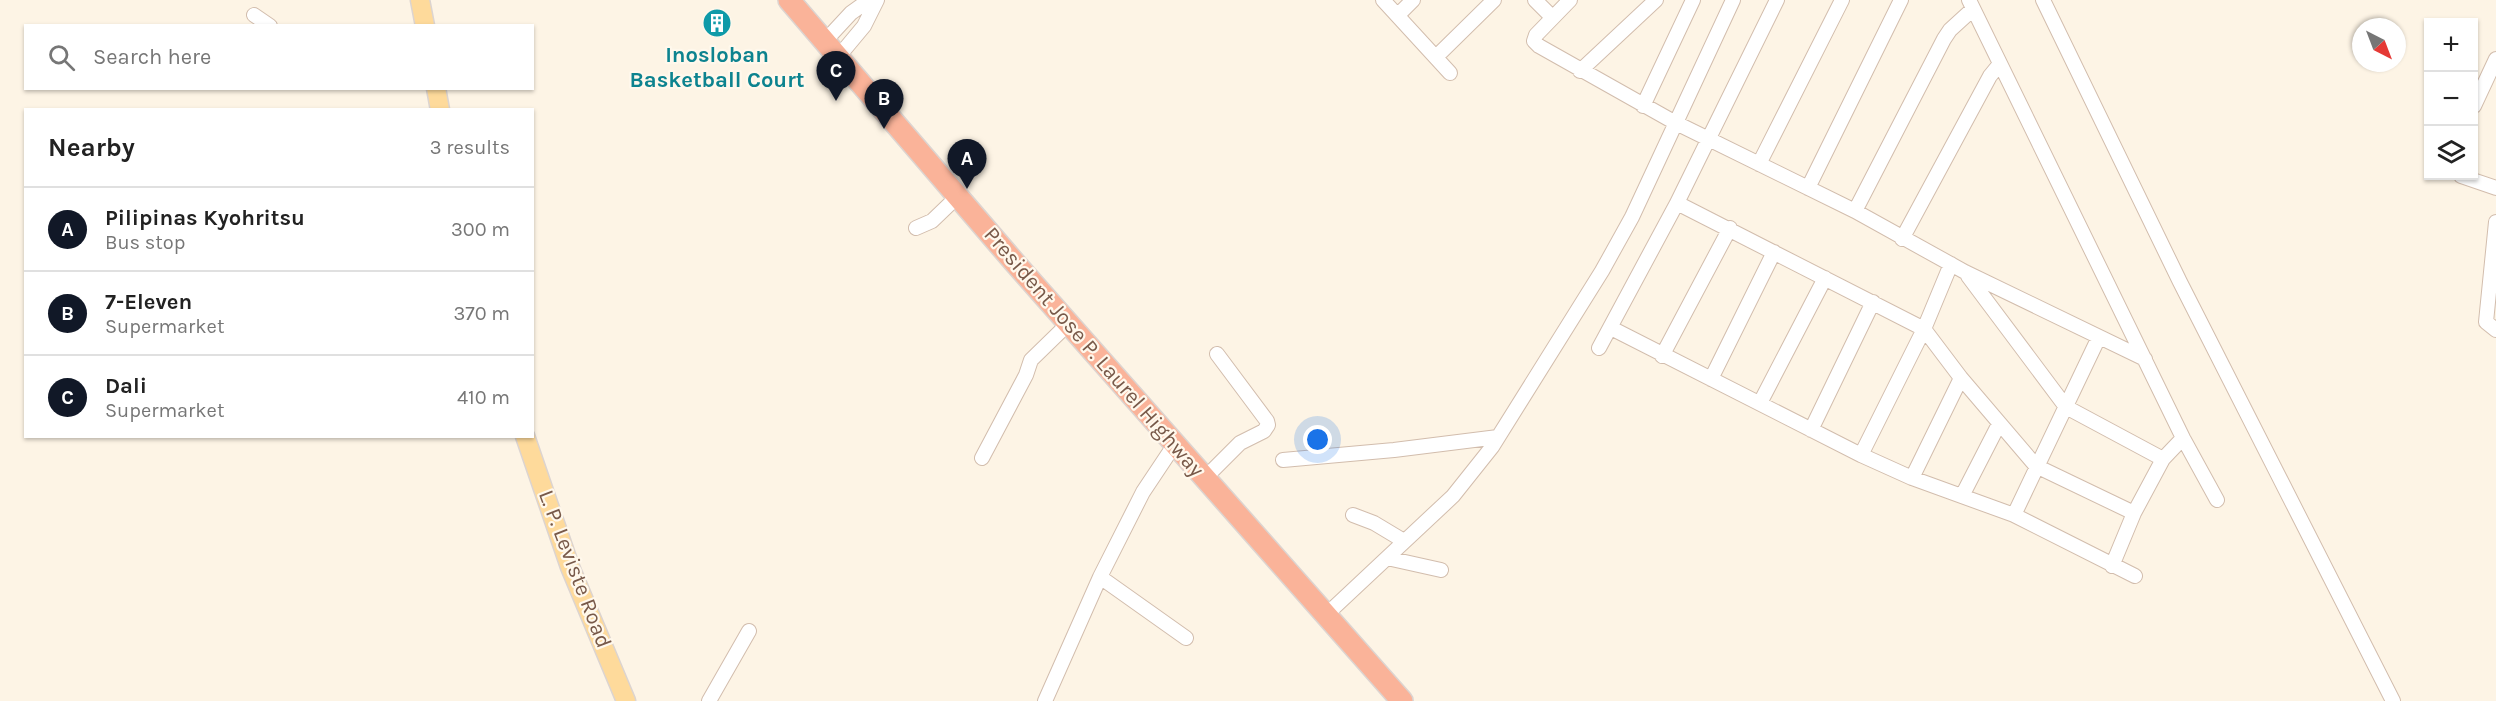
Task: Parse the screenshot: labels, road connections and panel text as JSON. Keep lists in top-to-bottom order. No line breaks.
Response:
{"streets":{"highway":["President Jose P. Laurel Highway"],"main road":["L. P. Leviste Road"]},"places":{"building":["Inosloban Basketball Court"]},"north":"bottom right","page":{"map_buttons":["+","−"],"search":"Search here","pins":["C","B","A"],"heading":["Nearby","3 results"],"list":[{"mark":"A","name":"Pilipinas Kyohritsu","note":"Bus stop","value":"300 m"},{"mark":"B","name":"7-Eleven","note":"Supermarket","value":"370 m"},{"mark":"C","name":"Dali","note":"Supermarket","value":"410 m"}]}}
